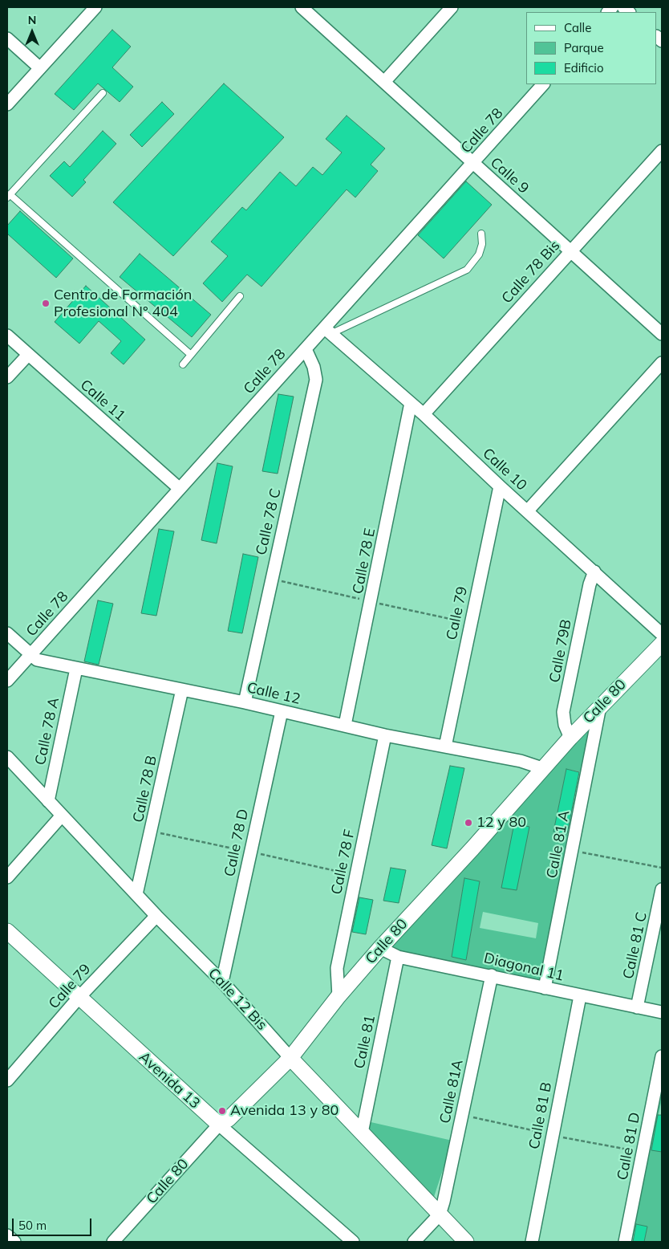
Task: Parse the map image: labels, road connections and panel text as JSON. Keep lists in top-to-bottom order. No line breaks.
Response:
{"streets":{"street":["Calle 78","Calle 9","Calle 78 Bis","Calle 11","Calle 10","Calle 78 C","Calle 78 E","Calle 79","Calle 79B","Calle 12","Calle 80","Calle 78 A","Calle 78 B","Calle 78 D","Calle 81 A","Calle 78 F","Calle 81 C","Diagonal 11","Calle 12 Bis","Calle 81","Avenida 13","Calle 81A","Calle 81 B","Calle 81 D"]},"crossings":[["Calle 78","Calle 9"],["Calle 78","Calle 11"],["Calle 78","Calle 10"],["Calle 78","Calle 78 C"],["Calle 78","Calle 12"],["Calle 9","Calle 78 Bis"],["Calle 78 Bis","Calle 10"],["Calle 10","Calle 78 E"],["Calle 10","Calle 79"],["Calle 10","Calle 79B"],["Calle 78 C","Calle 12"],["Calle 78 E","Calle 12"],["Calle 79","Calle 12"],["Calle 79","Calle 12 Bis"],["Calle 79","Avenida 13"],["Calle 79B","Calle 80"],["Calle 12","Calle 80"],["Calle 12","Calle 78 A"],["Calle 12","Calle 78 B"],["Calle 12","Calle 78 D"],["Calle 12","Calle 78 F"],["Calle 80","Calle 81 A"],["Calle 80","Calle 78 F"],["Calle 80","Diagonal 11"],["Calle 80","Calle 12 Bis"],["Calle 80","Avenida 13"],["Calle 78 A","Calle 12 Bis"],["Calle 78 B","Calle 12 Bis"],["Calle 78 D","Calle 12 Bis"],["Calle 81 A","Diagonal 11"],["Calle 81 C","Diagonal 11"],["Diagonal 11","Calle 81"],["Diagonal 11","Calle 81A"],["Diagonal 11","Calle 81 B"],["Calle 12 Bis","Calle 81"],["Calle 12 Bis","Calle 81A"]],"places":["Centro de Formación Profesional N° 404","12 y 80","Avenida 13 y 80"],"legend":["Calle","Parque","Edificio"],"scale_bar":"50 m","north":"top"}
